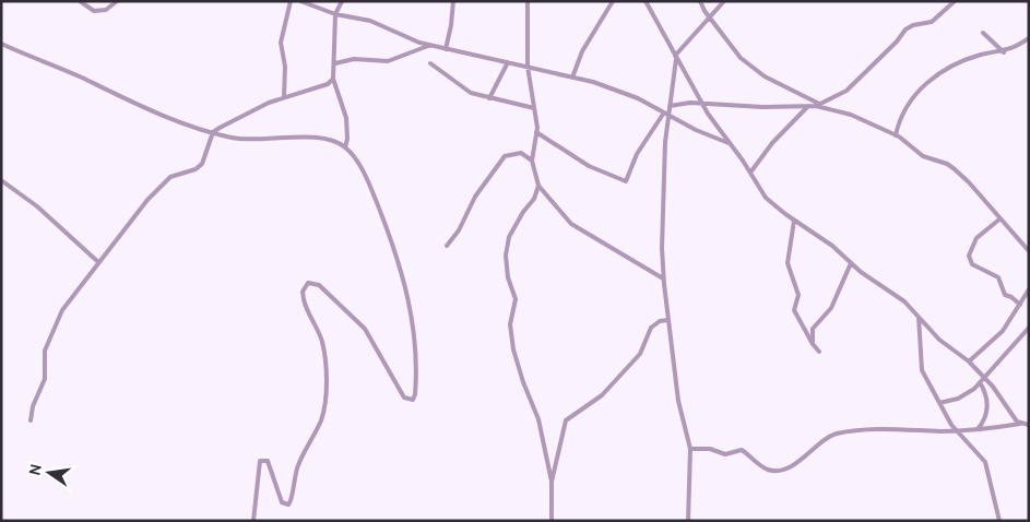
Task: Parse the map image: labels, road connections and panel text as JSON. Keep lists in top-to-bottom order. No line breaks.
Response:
{"north":"left"}
